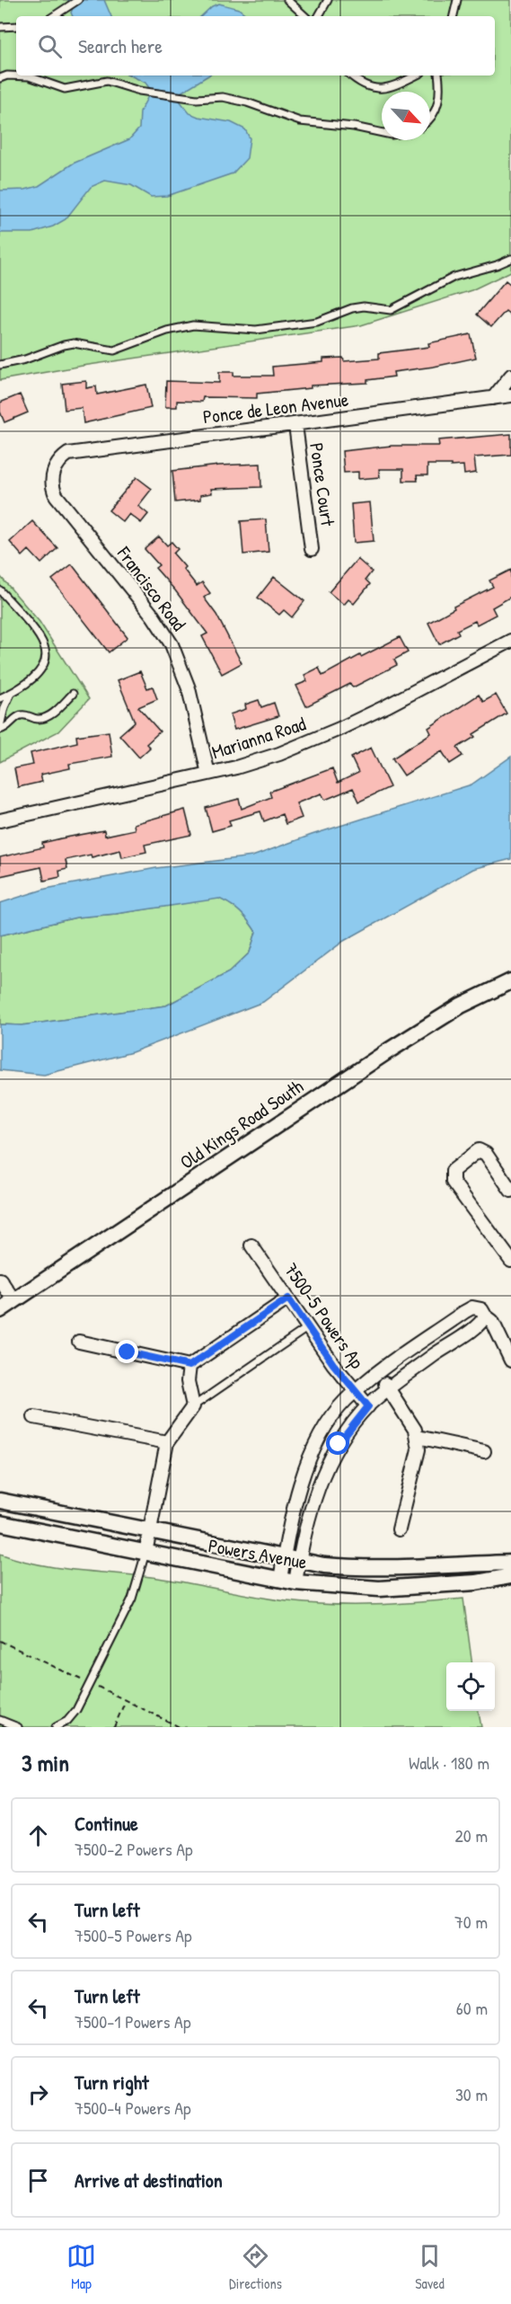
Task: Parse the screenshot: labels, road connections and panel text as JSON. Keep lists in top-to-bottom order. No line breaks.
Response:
{"streets":{"street":["Ponce de Leon Avenue","Ponce Court","Francisco Road","Marianna Road","Old Kings Road South","7500-5 Powers Ap","Powers Avenue"]},"crossings":[["Ponce de Leon Avenue","Ponce Court"],["Ponce de Leon Avenue","Francisco Road"],["Francisco Road","Marianna Road"]],"north":"bottom right","page":{"search":"Search here","heading":["3 min","Walk · 180 m"],"list":[["Continue","7500-2 Powers Ap","20 m"],["Turn left","7500-5 Powers Ap","70 m"],["Turn left","7500-1 Powers Ap","60 m"],["Turn right","7500-4 Powers Ap","30 m"],"Arrive at destination"],"nav":["Map","Directions","Saved"]}}
